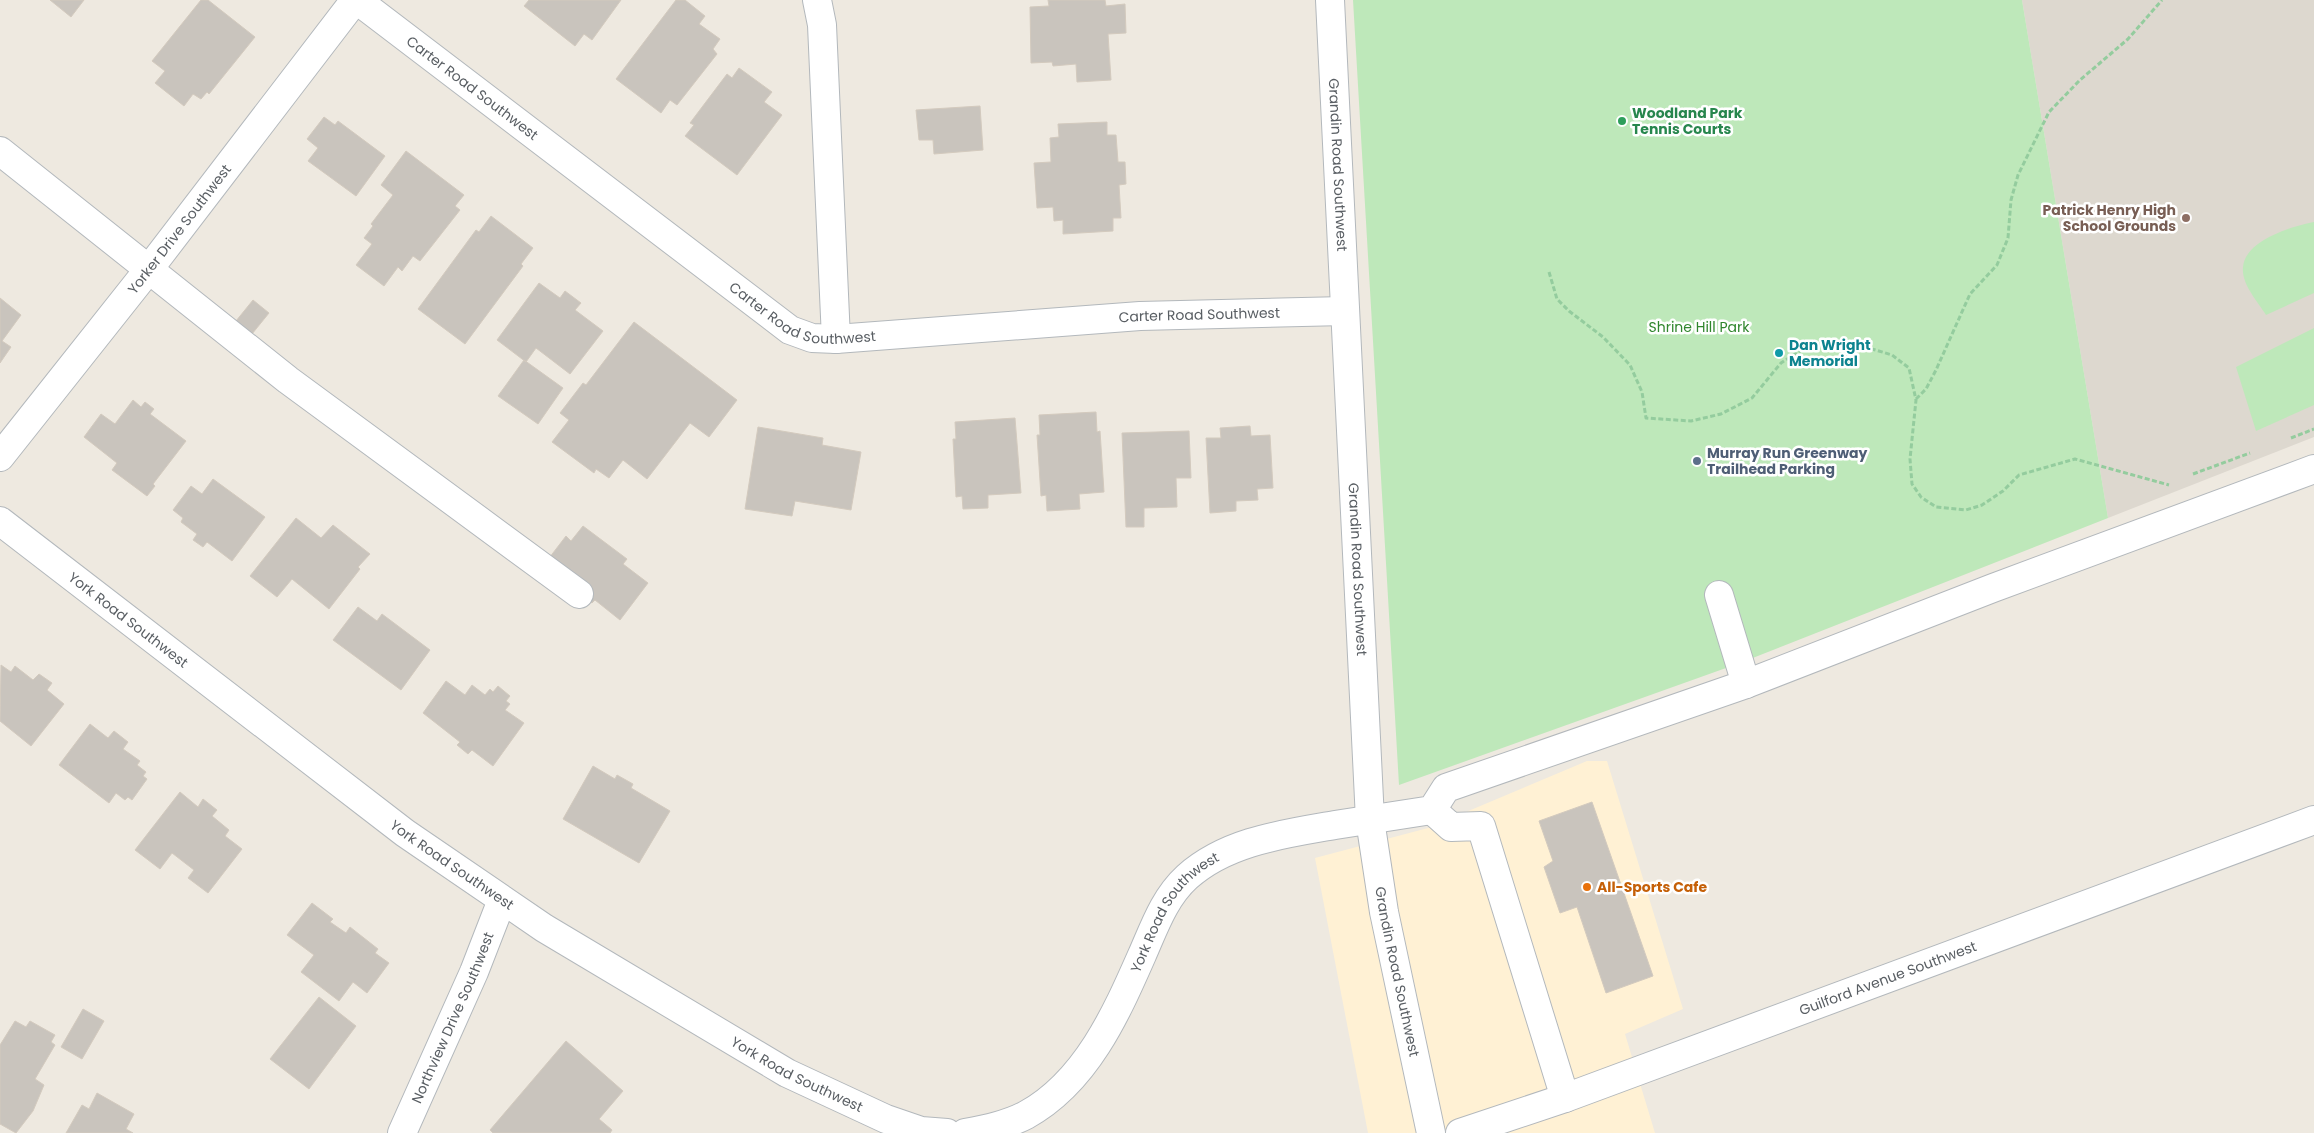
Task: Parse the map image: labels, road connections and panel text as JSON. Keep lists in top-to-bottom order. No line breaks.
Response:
{"streets":{"street":["Carter Road Southwest","Grandin Road Southwest","Yorker Drive Southwest","York Road Southwest","Guilford Avenue Southwest","Northview Drive Southwest"]},"crossings":[["Carter Road Southwest","Grandin Road Southwest"],["Carter Road Southwest","Yorker Drive Southwest"],["Grandin Road Southwest","York Road Southwest"],["York Road Southwest","Northview Drive Southwest"]],"parks":["Shrine Hill Park"],"places":["Woodland Park Tennis Courts","Patrick Henry High School Grounds","Dan Wright Memorial","Murray Run Greenway Trailhead Parking","All-Sports Cafe"]}
